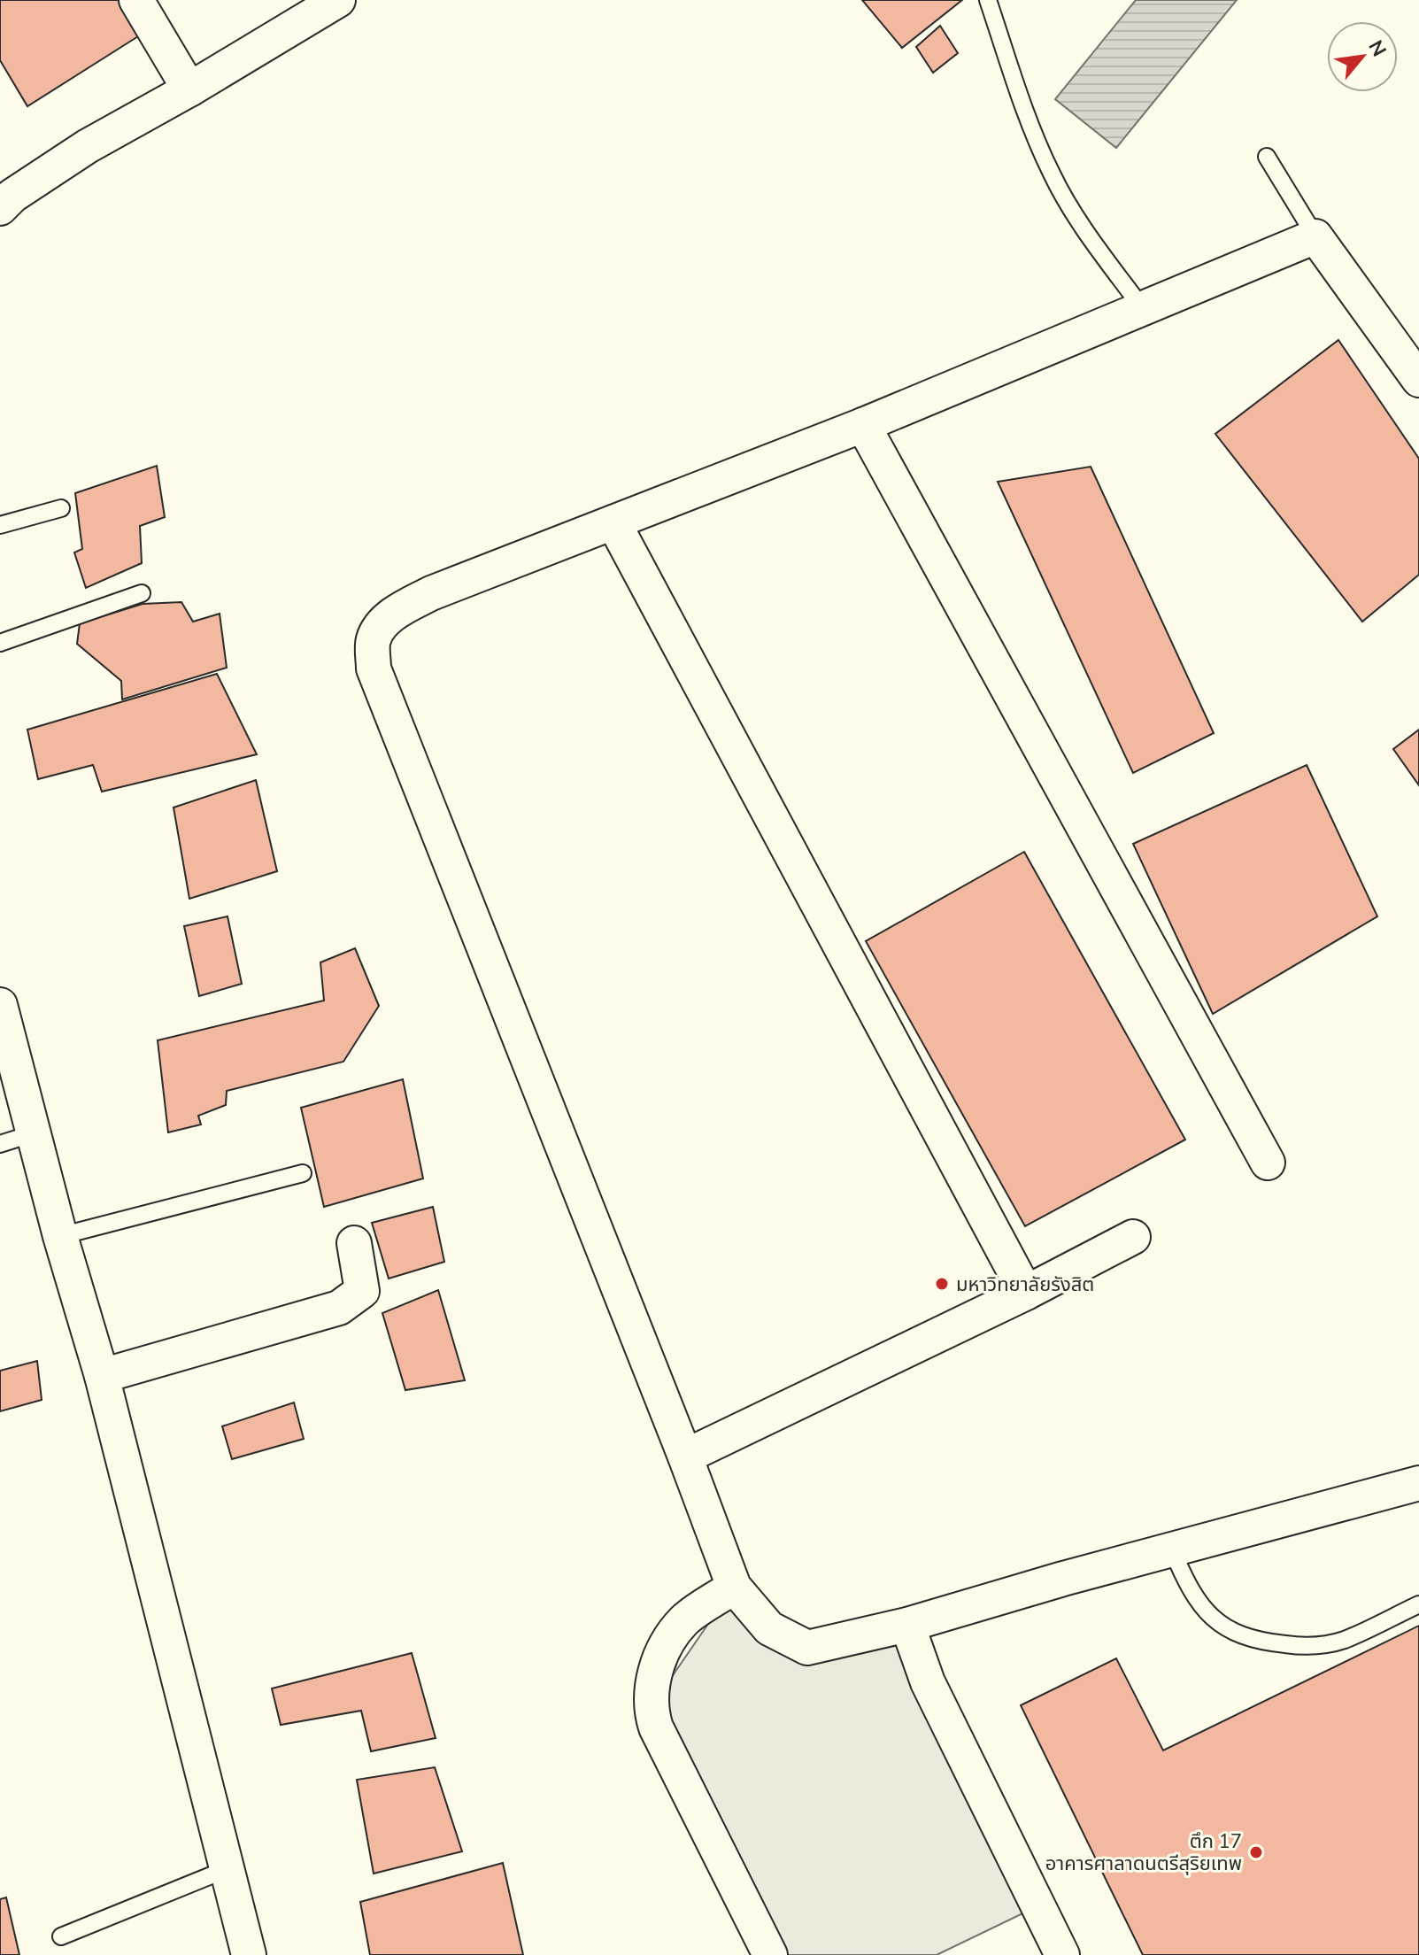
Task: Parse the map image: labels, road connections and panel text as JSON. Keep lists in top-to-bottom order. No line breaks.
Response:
{"places":["มหาวิทยาลัยรังสิต","ตึก 17 อาคารศาลาดนตรีสุริยเทพ"],"north":"top right"}
